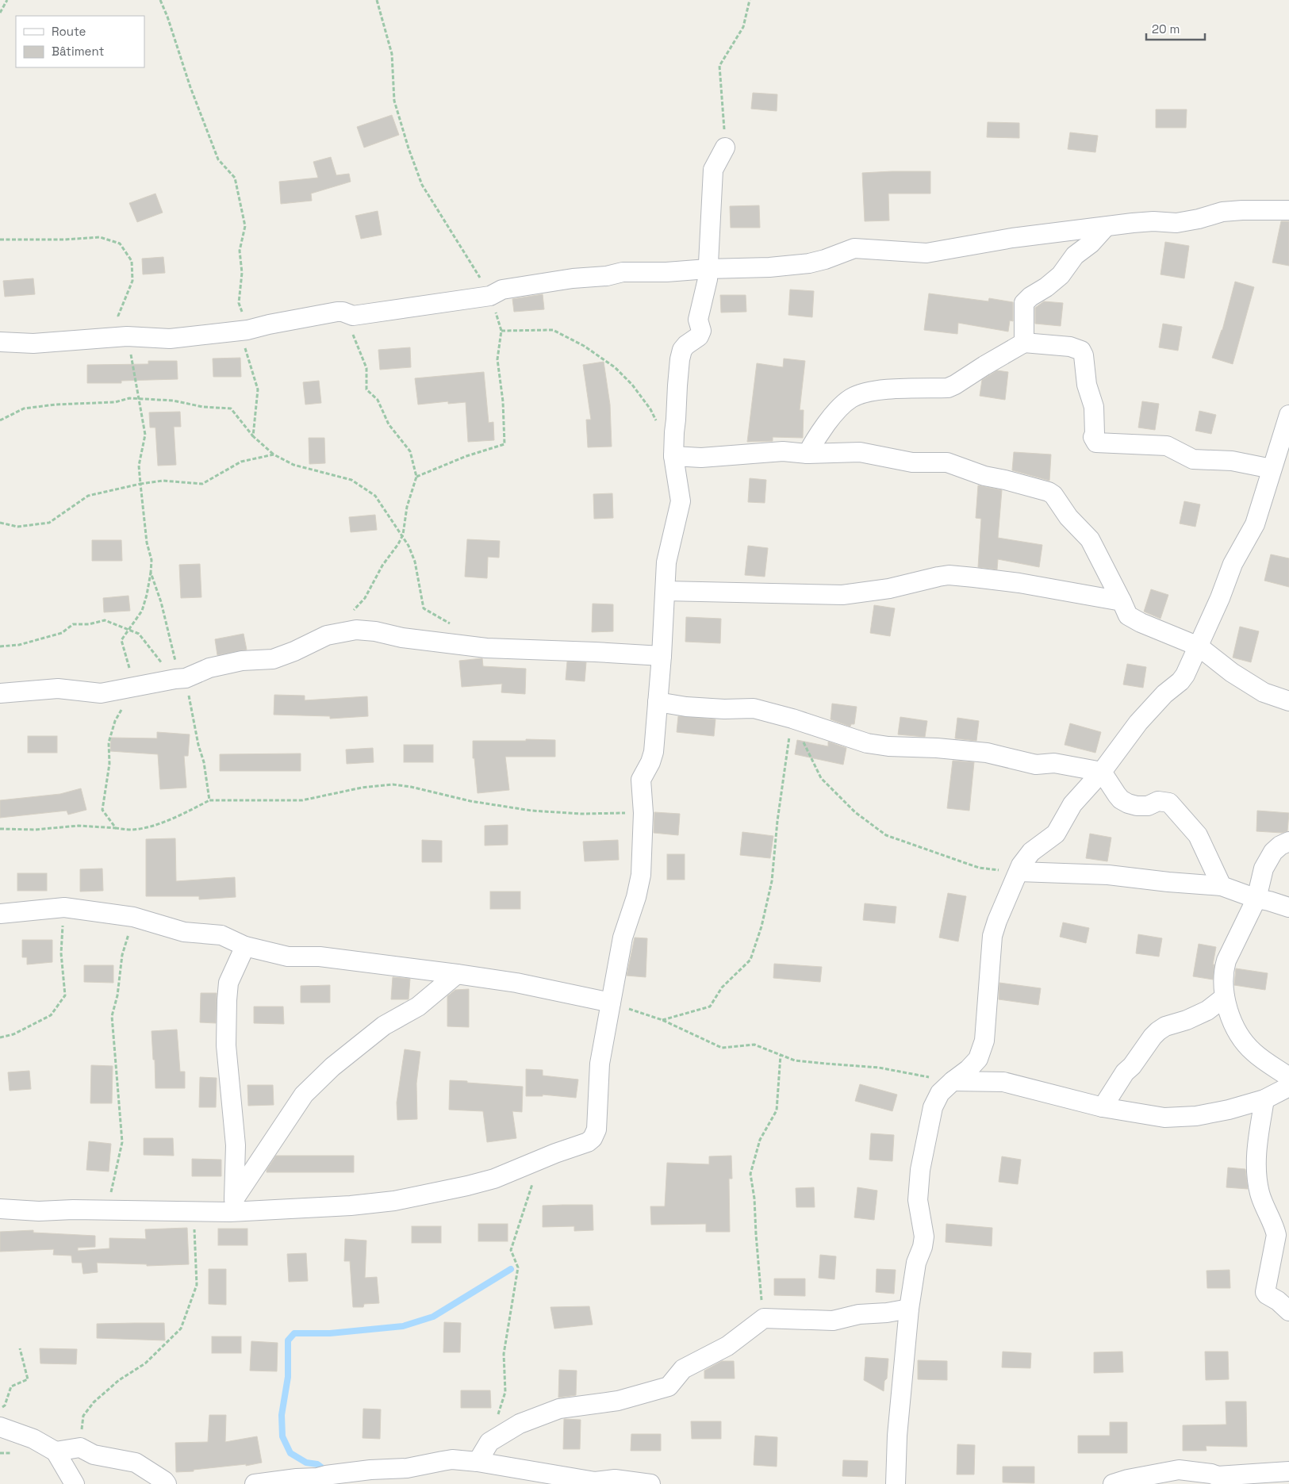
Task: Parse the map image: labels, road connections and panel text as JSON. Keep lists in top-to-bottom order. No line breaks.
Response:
{"legend":["Route","Bâtiment"],"scale_bar":"20 m"}
